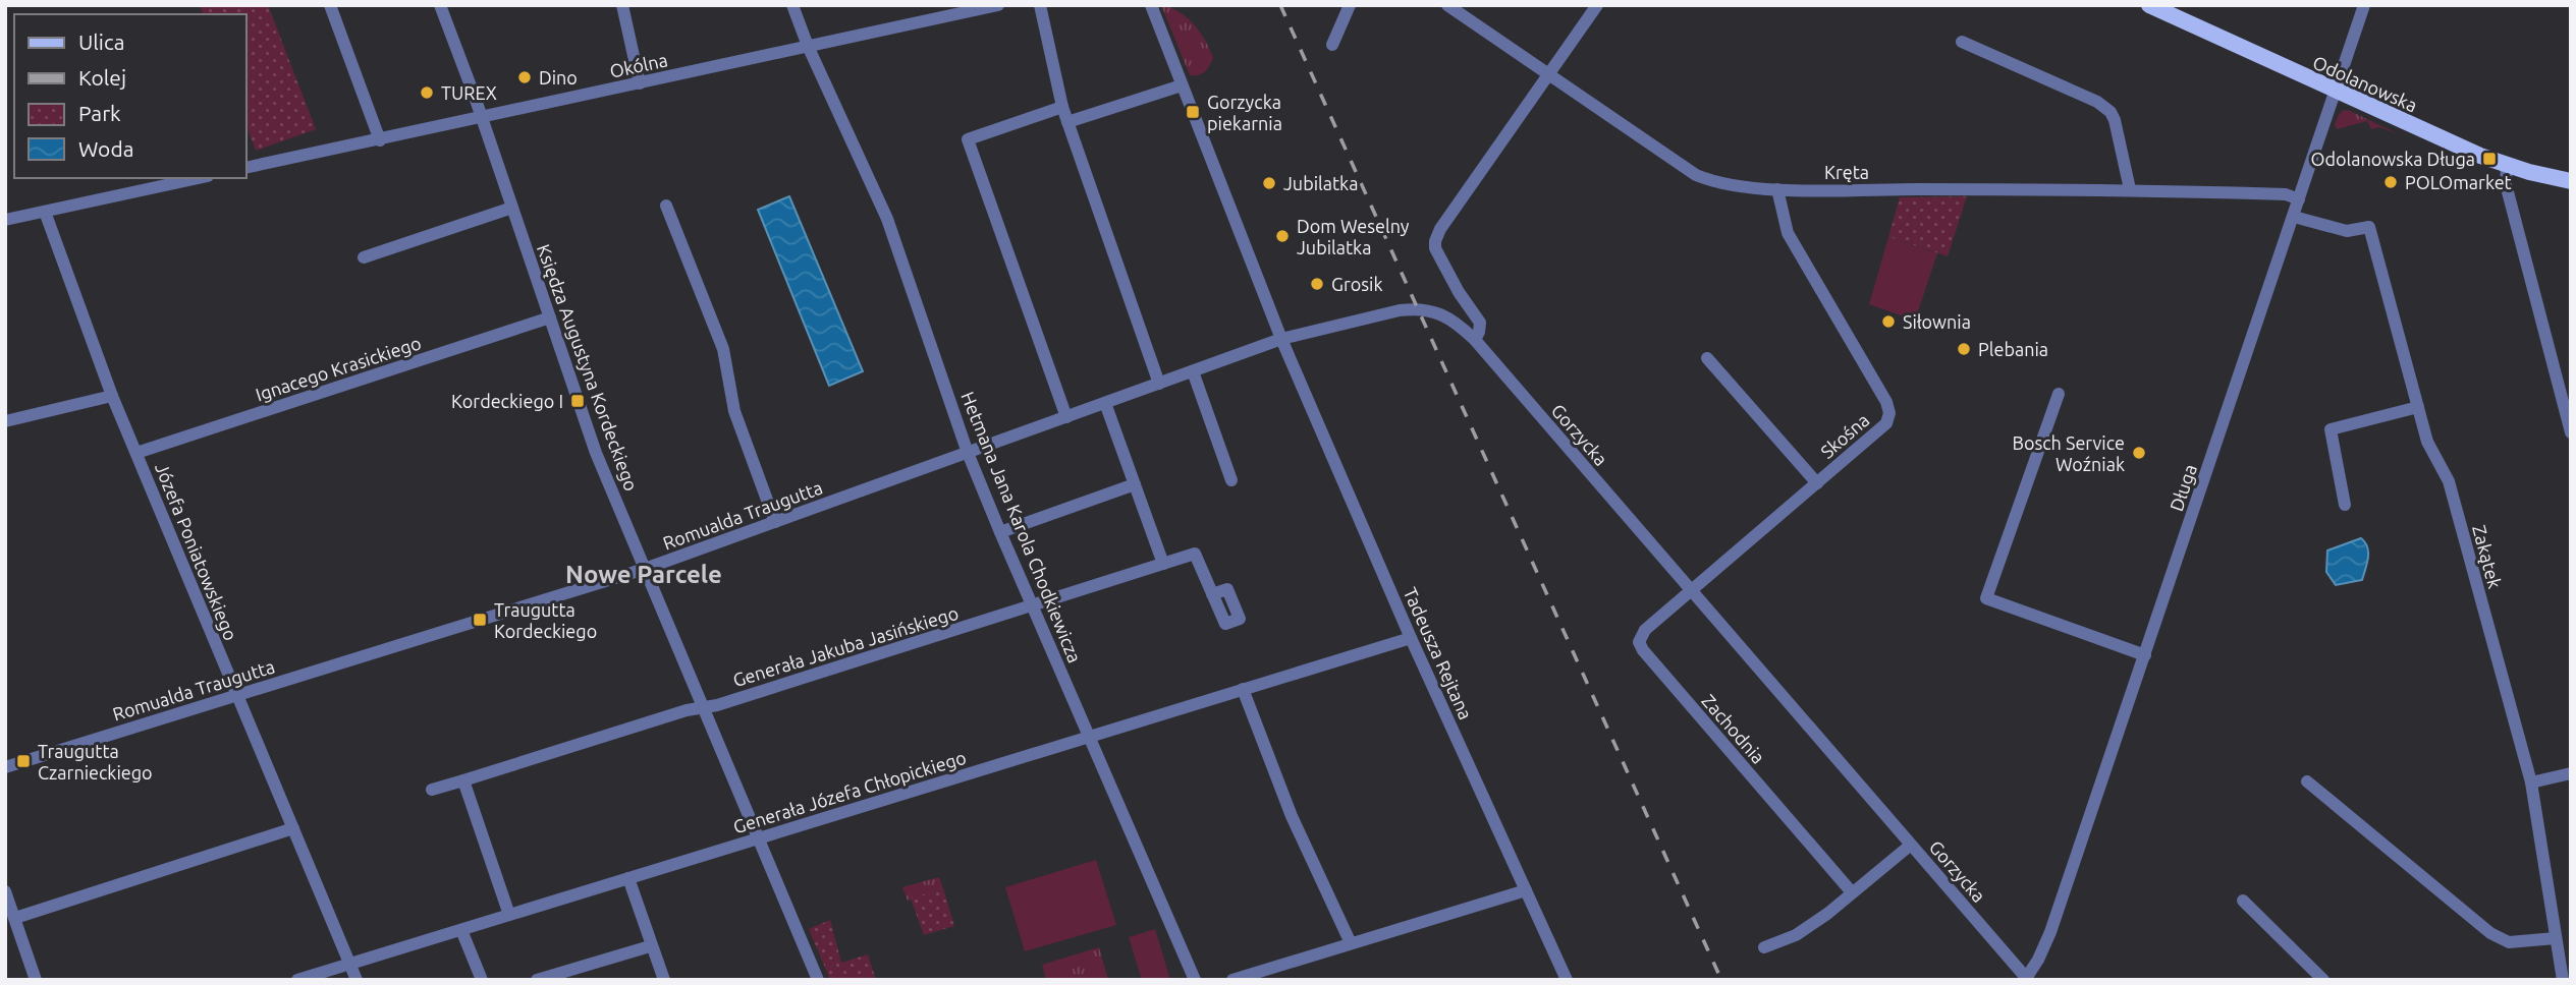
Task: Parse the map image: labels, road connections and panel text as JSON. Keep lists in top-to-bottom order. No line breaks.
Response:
{"streets":{"main road":["Odolanowska"],"street":["Okólna","Kręta","Księdza Augustyna Kordeckiego","Ignacego Krasickiego","Gorzycka","Skośna","Długa","Romualda Traugutta","Hetmana Jana Karola Chodkiewicza","Józefa Poniatowskiego","Zakątek","Generała Jakuba Jasińskiego","Tadeusza Rejtana","Zachodnia","Generała Józefa Chłopickiego"]},"crossings":[["Okólna","Księdza Augustyna Kordeckiego"],["Okólna","Hetmana Jana Karola Chodkiewicza"],["Odolanowska","Długa"],["Kręta","Skośna"],["Kręta","Długa"],["Księdza Augustyna Kordeckiego","Ignacego Krasickiego"],["Księdza Augustyna Kordeckiego","Romualda Traugutta"],["Księdza Augustyna Kordeckiego","Generała Jakuba Jasińskiego"],["Księdza Augustyna Kordeckiego","Generała Józefa Chłopickiego"],["Ignacego Krasickiego","Józefa Poniatowskiego"],["Gorzycka","Skośna"],["Gorzycka","Długa"],["Gorzycka","Romualda Traugutta"],["Gorzycka","Tadeusza Rejtana"],["Gorzycka","Zachodnia"],["Skośna","Zachodnia"],["Długa","Zakątek"],["Romualda Traugutta","Hetmana Jana Karola Chodkiewicza"],["Romualda Traugutta","Józefa Poniatowskiego"],["Romualda Traugutta","Tadeusza Rejtana"],["Hetmana Jana Karola Chodkiewicza","Generała Jakuba Jasińskiego"],["Hetmana Jana Karola Chodkiewicza","Generała Józefa Chłopickiego"],["Józefa Poniatowskiego","Generała Józefa Chłopickiego"],["Tadeusza Rejtana","Generała Józefa Chłopickiego"]],"districts":["Nowe Parcele"],"places":{"other":["Dino","TUREX","POLOmarket","Jubilatka","Dom Weselny Jubilatka","Grosik","Siłownia","Plebania","Bosch Service Woźniak"],"transit":["Gorzycka piekarnia","Odolanowska Długa","Kordeckiego I","Traugutta Kordeckiego","Traugutta Czarnieckiego"]},"legend":["Ulica","Kolej","Park","Woda"]}
